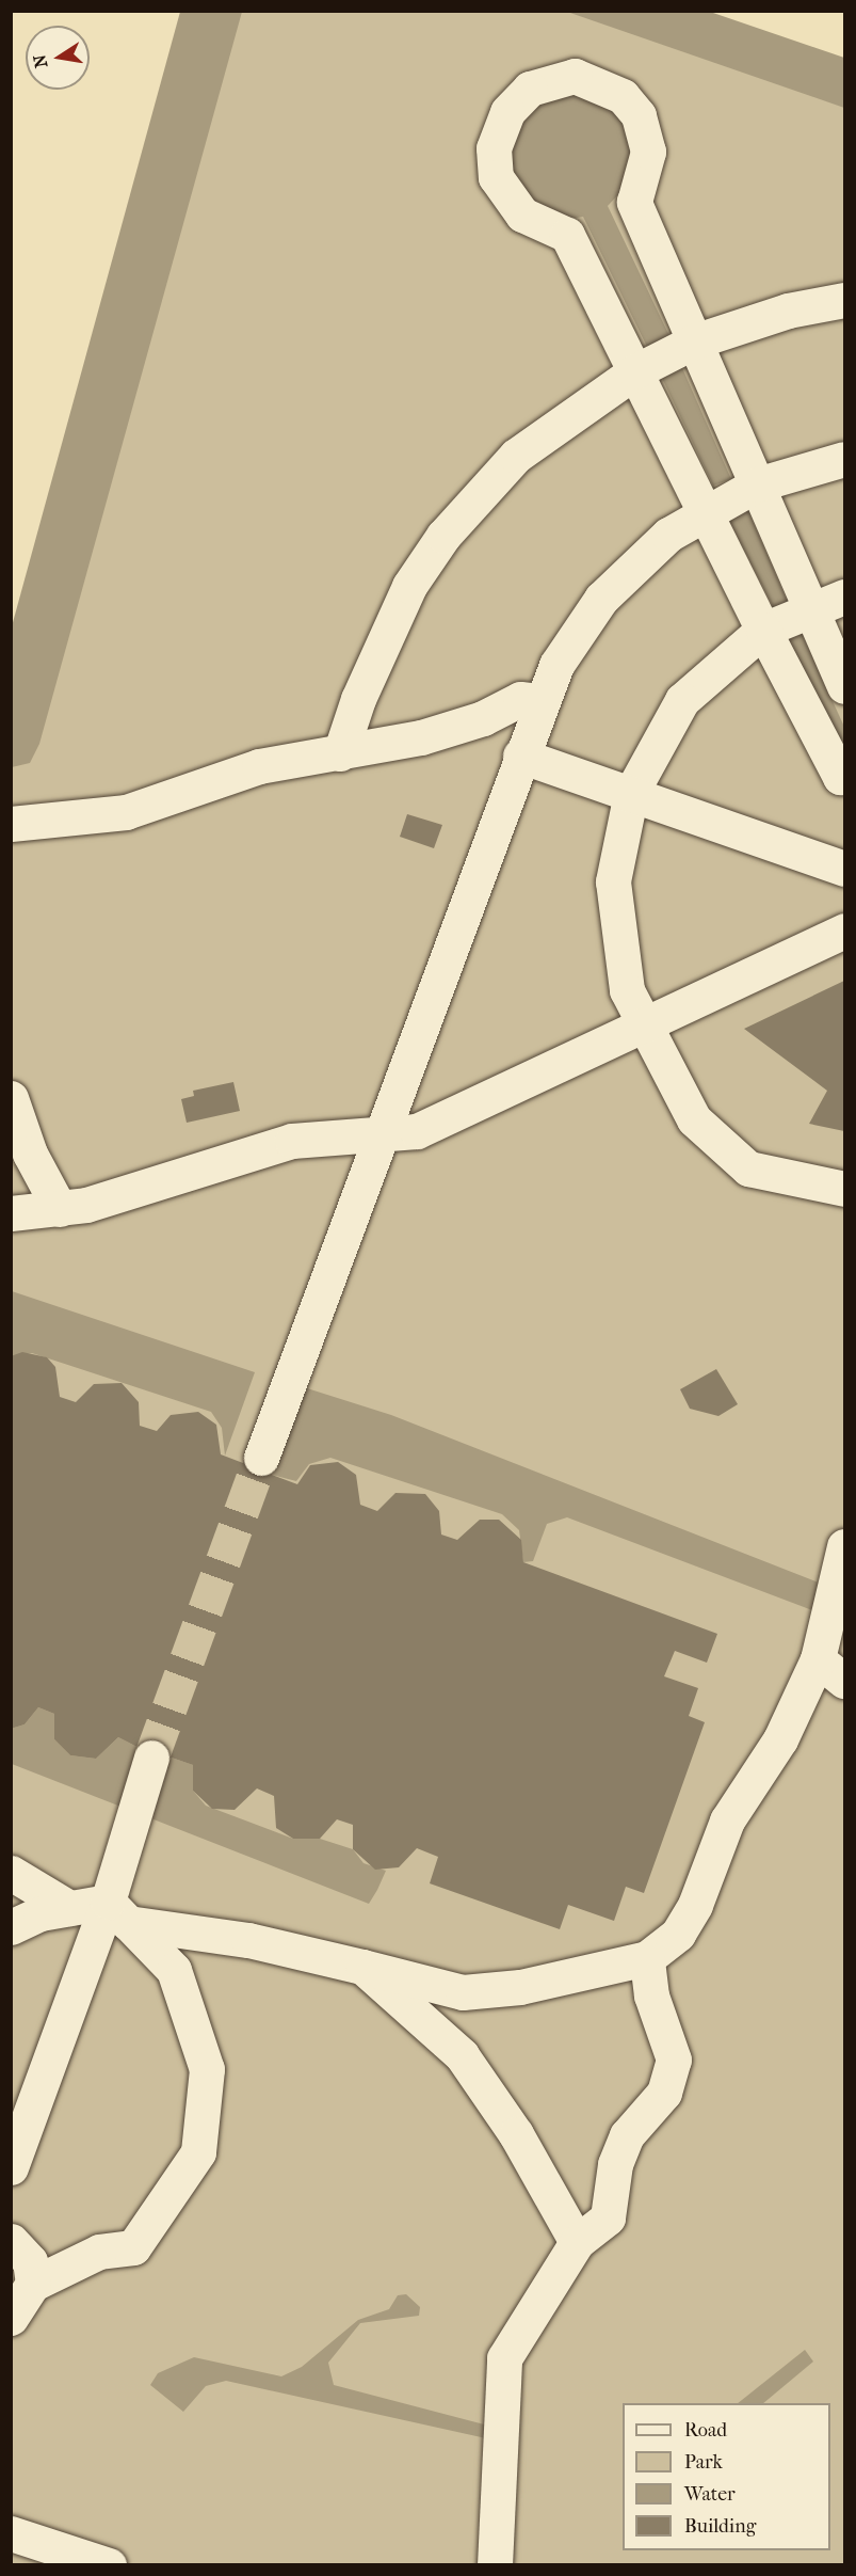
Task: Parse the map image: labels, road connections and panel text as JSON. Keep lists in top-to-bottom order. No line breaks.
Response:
{"legend":["Road","Park","Water","Building"],"north":"left"}
